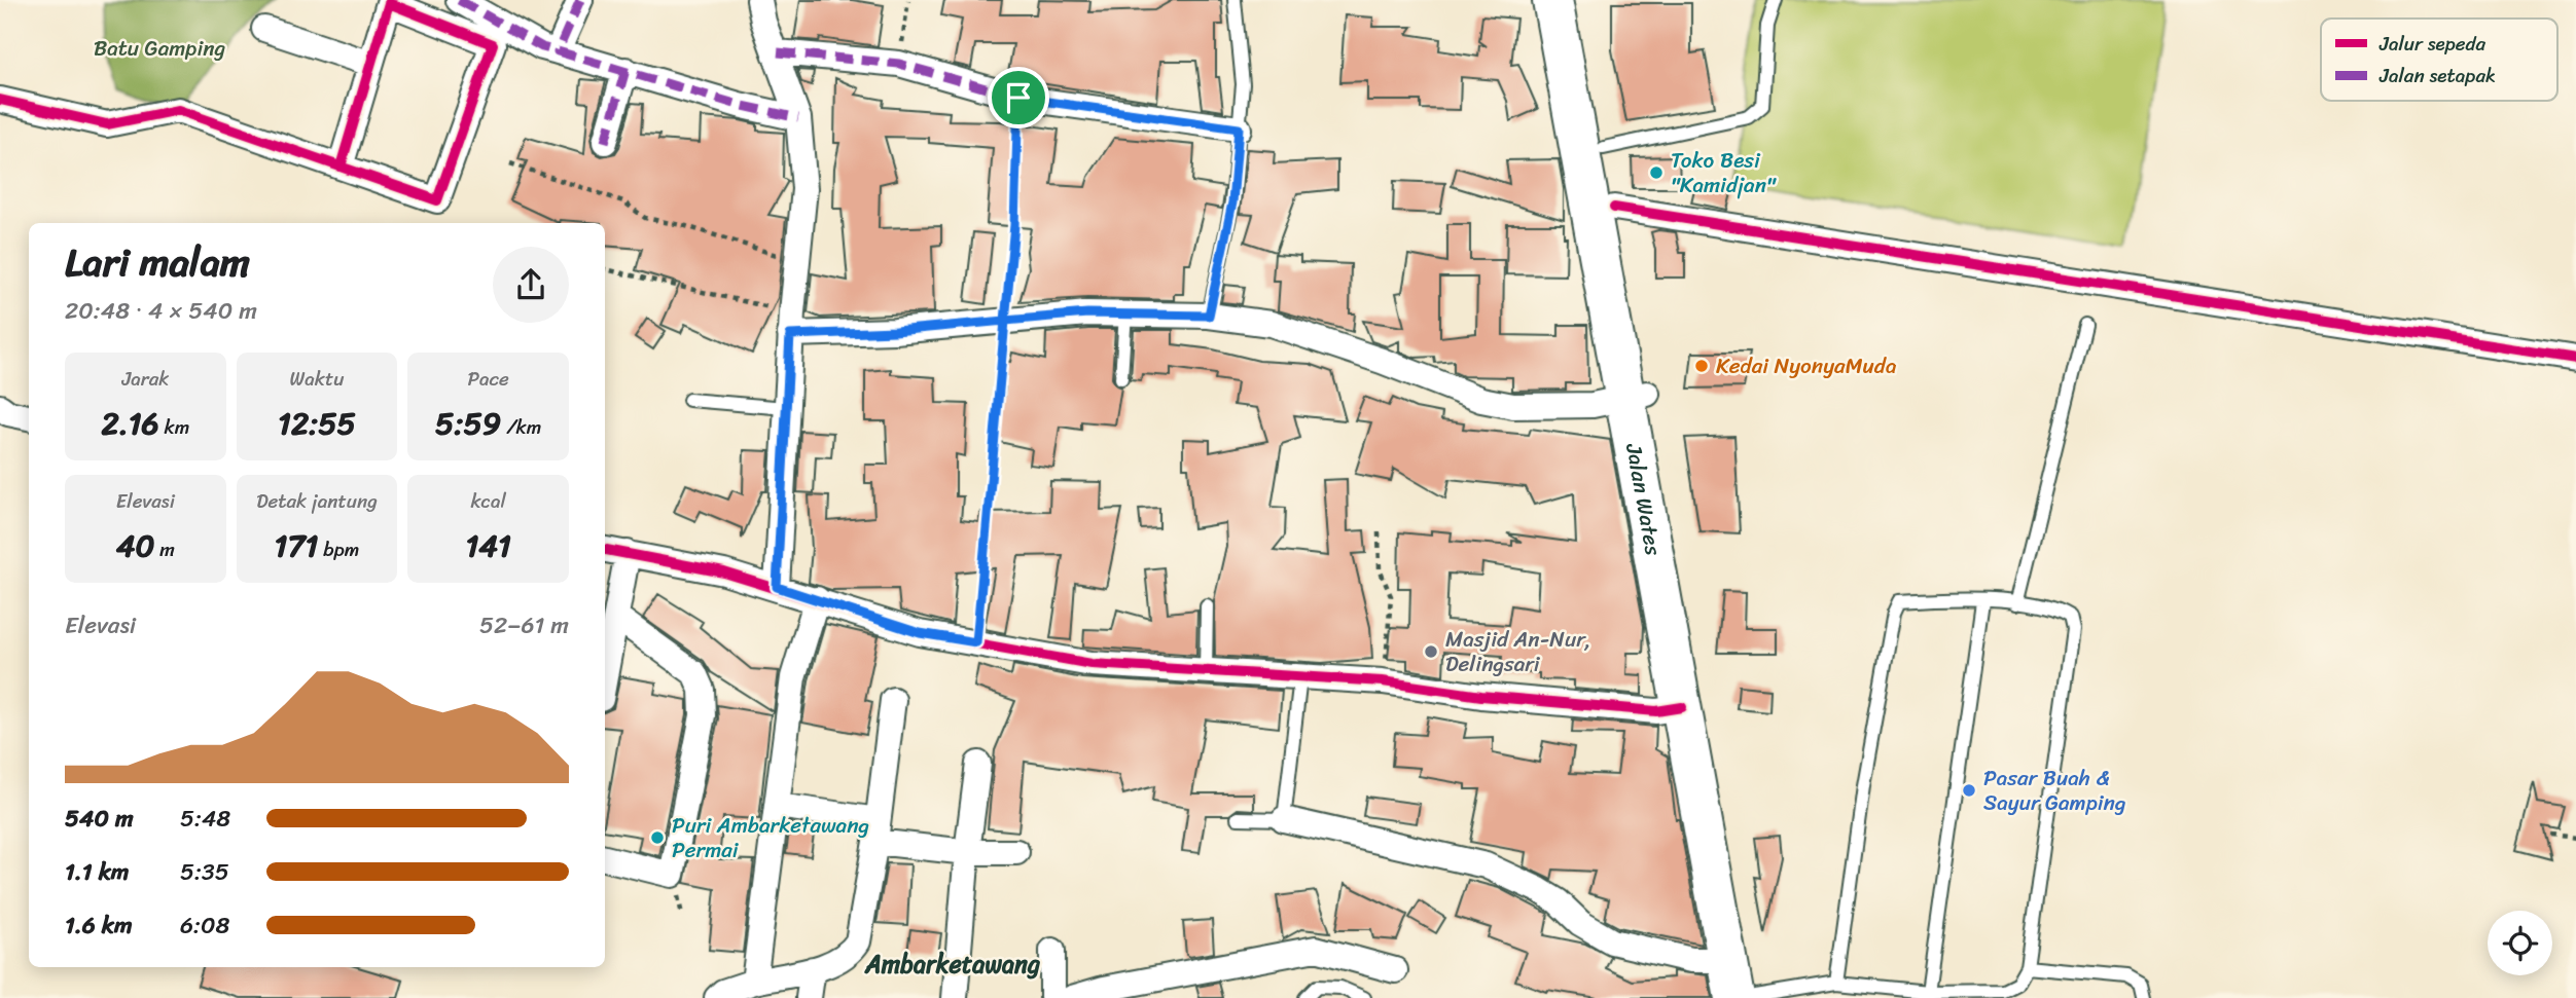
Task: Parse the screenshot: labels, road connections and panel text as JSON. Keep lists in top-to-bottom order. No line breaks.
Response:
{"streets":{"highway":["Jalan Wates"]},"districts":["Ambarketawang"],"parks":["Batu Gamping"],"places":["Toko Besi \"Kamidjan\"","Kedai NyonyaMuda","Masjid An-Nur, Delingsari","Pasar Buah & Sayur Gamping","Puri Ambarketawang Permai"],"legend":["Jalur sepeda","Jalan setapak"],"page":{"heading":["Lari malam","20:48 · 4 × 540 m"],"stats":[["Jarak","2.16 km"],["Waktu","12:55"],["Pace","5:59 /km"],["Elevasi","40 m"],["Detak jantung","171 bpm"],["kcal","141"]],"chart":["Elevasi","52–61 m"],"list":[{"name":"540 m","note":"5:48"},{"name":"1.1 km","note":"5:35"},{"name":"1.6 km","note":"6:08"}]}}
